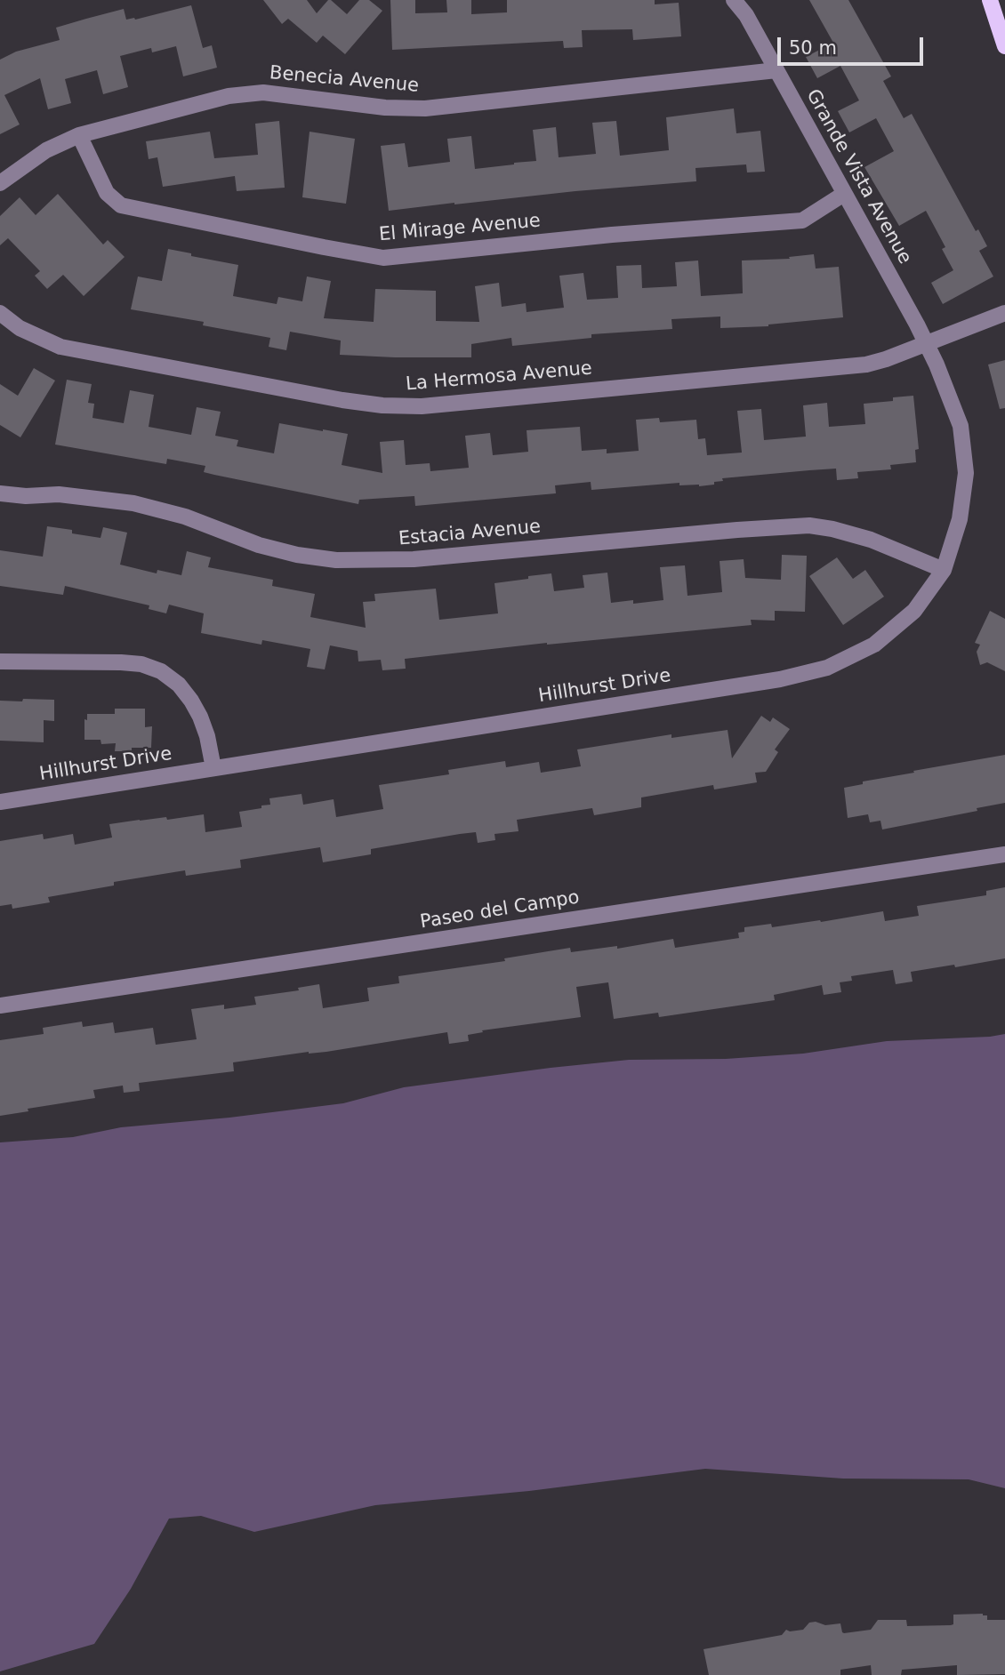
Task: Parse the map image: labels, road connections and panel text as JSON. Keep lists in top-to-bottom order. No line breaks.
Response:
{"streets":{"street":["Benecia Avenue","Grande Vista Avenue","El Mirage Avenue","La Hermosa Avenue","Estacia Avenue","Hillhurst Drive","Paseo del Campo"]},"crossings":[["Benecia Avenue","Grande Vista Avenue"],["Benecia Avenue","El Mirage Avenue"],["Grande Vista Avenue","El Mirage Avenue"],["Grande Vista Avenue","La Hermosa Avenue"],["Grande Vista Avenue","Hillhurst Drive"],["La Hermosa Avenue","Hillhurst Drive"],["Estacia Avenue","Hillhurst Drive"]],"scale_bar":"50 m"}
